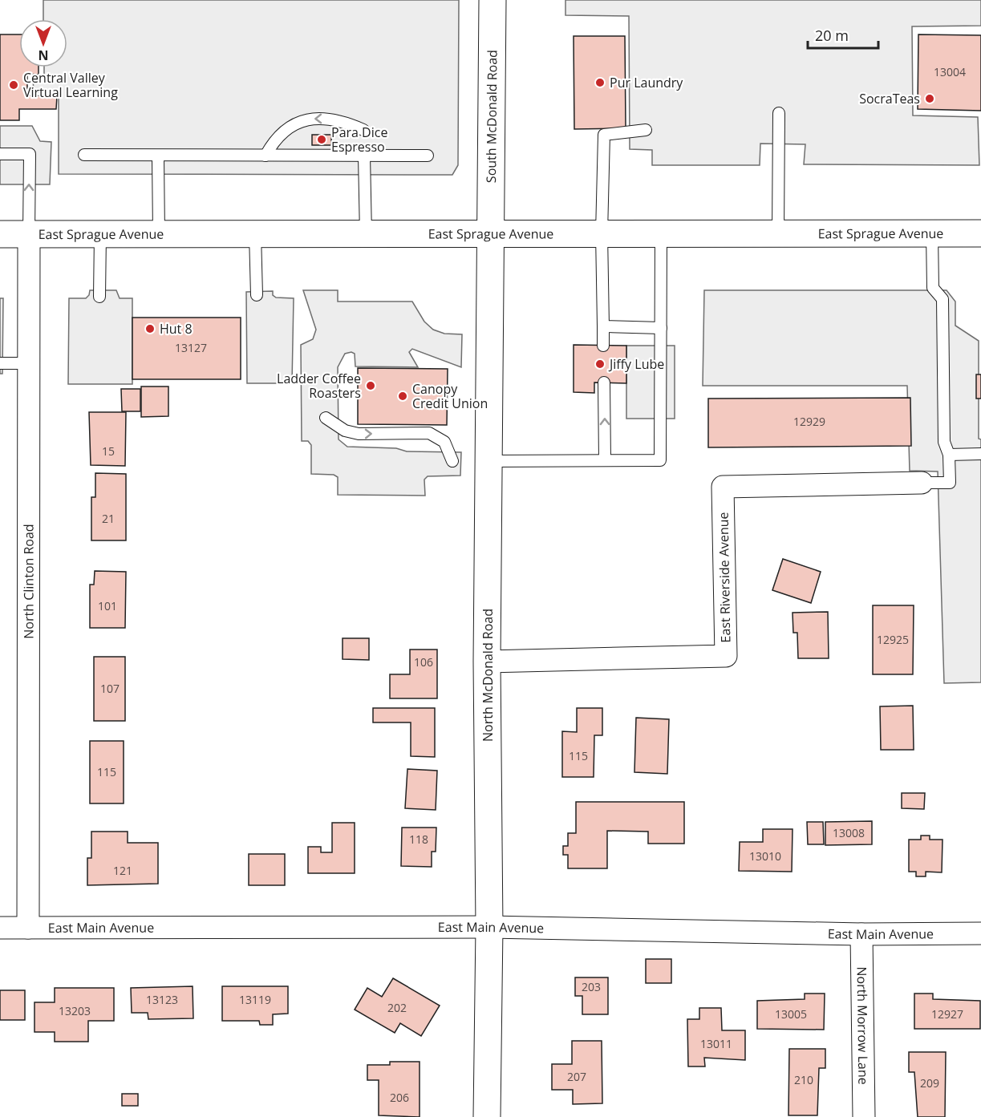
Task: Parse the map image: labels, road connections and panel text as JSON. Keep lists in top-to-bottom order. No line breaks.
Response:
{"streets":{"street":["South McDonald Road","East Sprague Avenue","East Riverside Avenue","North Clinton Road","North McDonald Road","East Main Avenue","North Morrow Lane"]},"crossings":[["South McDonald Road","East Sprague Avenue"],["South McDonald Road","North McDonald Road"],["East Sprague Avenue","North Clinton Road"],["East Sprague Avenue","North McDonald Road"],["East Riverside Avenue","North McDonald Road"],["North Clinton Road","East Main Avenue"],["North McDonald Road","East Main Avenue"],["East Main Avenue","North Morrow Lane"]],"places":["Pur Laundry","Central Valley Virtual Learning","SocraTeas","Para Dice Espresso","Hut 8","Jiffy Lube","Ladder Coffee Roasters","Canopy Credit Union"],"house_numbers":["13004","13127","12929","15","21","101","12925","106","107","115","115","13008","118","13010","121","203","13123","13119","202","13203","13005","12927","13011","207","210","209","206"],"scale_bar":"20 m","north":"bottom"}
